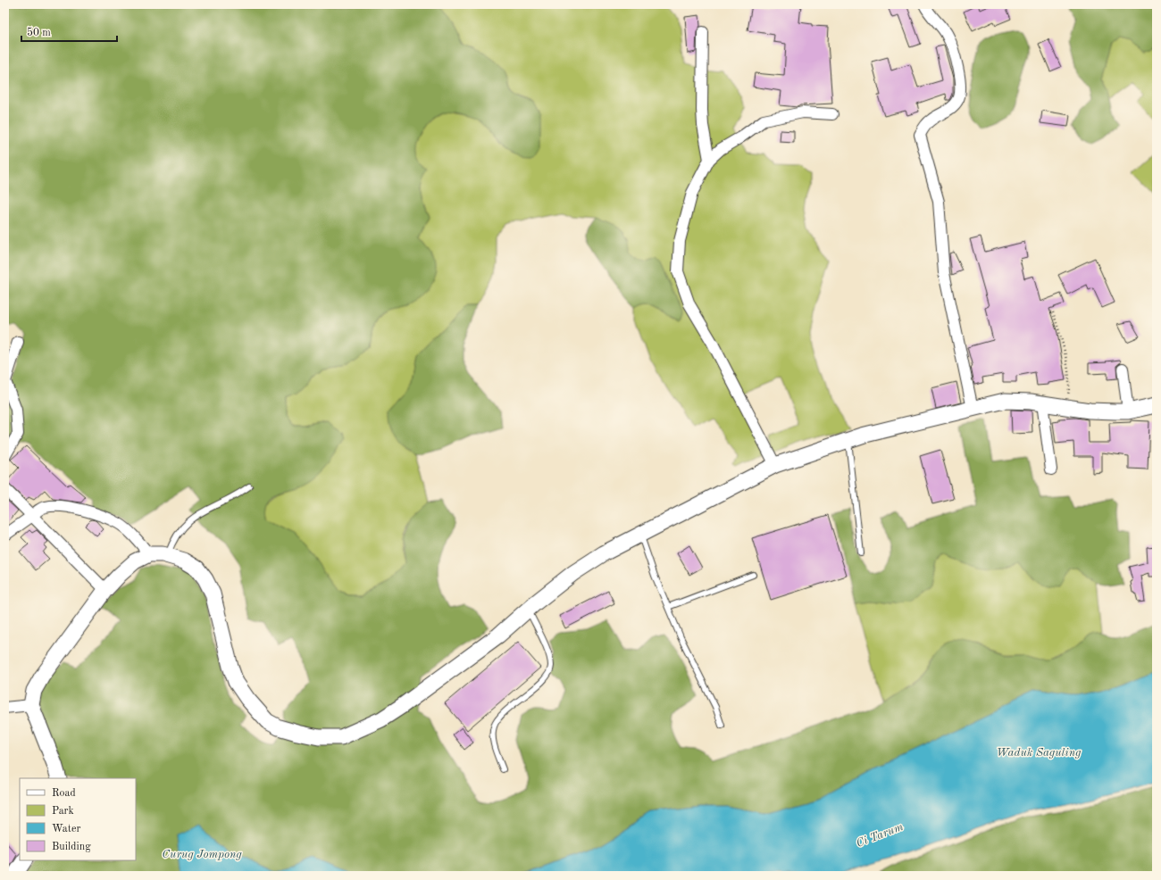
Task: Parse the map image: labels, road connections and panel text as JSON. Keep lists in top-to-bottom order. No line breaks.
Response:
{"water":["Waduk Saguling","Ci Tarum","Curug Jompong"],"legend":["Road","Park","Water","Building"],"scale_bar":"50 m"}
